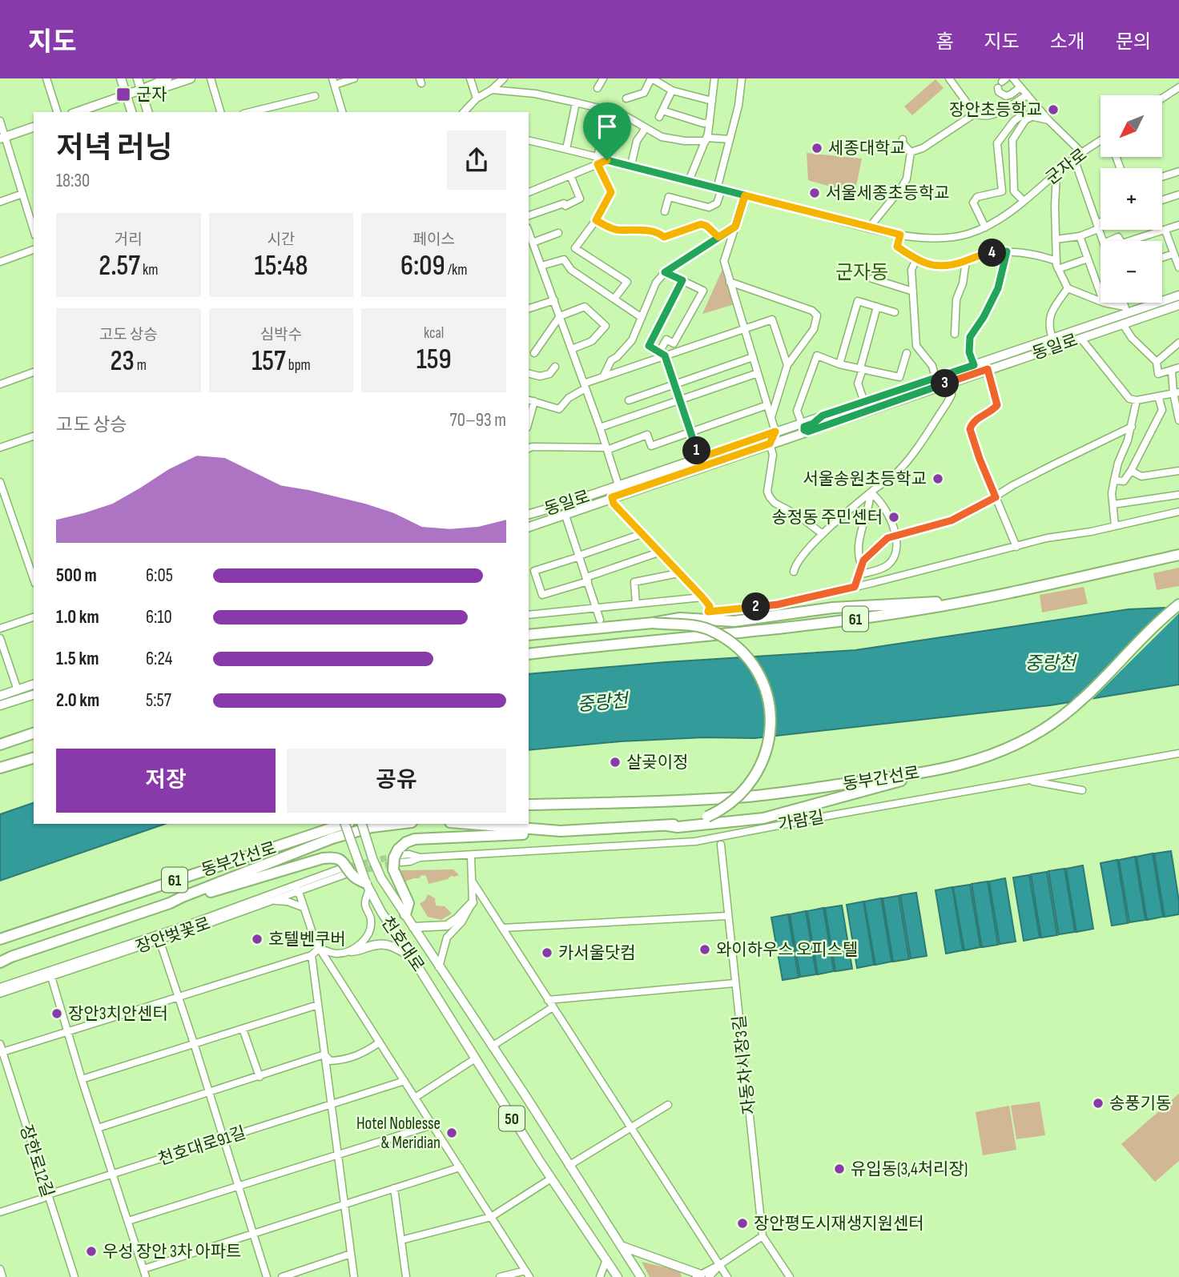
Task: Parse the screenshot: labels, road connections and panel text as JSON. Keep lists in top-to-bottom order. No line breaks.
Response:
{"streets":{"highway":["61","동부간선로"],"main road":["동일로","천호대로","50"],"street":["군자로","가람길","장안벚꽃로","자동차시장3길","천호대로91길","장한로12길"]},"crossings":[["천호대로91길","장한로12길"]],"districts":["군자동"],"water":["중랑천"],"places":{"transit":["군자"],"other":["장안초등학교","세종대학교","서울세종초등학교","서울송원초등학교","송정동 주민센터","살곶이정","호텔벤쿠버","와이하우스 오피스텔","카서울닷컴","장안3치안센터","송풍기동","Hotel Noblesse & Meridian","유입동(3,4처리장)","장안평도시재생지원센터","우성 장안 3차 아파트"]},"north":"bottom left","page":{"header":"지도","nav":["홈","지도","소개","문의"],"map_buttons":["+","−"],"heading":["저녁 러닝","18:30"],"stats":[["거리","2.57 km"],["시간","15:48"],["페이스","6:09 /km"],["고도 상승","23 m"],["심박수","157 bpm"],["kcal","159"]],"pins":["4","3","1","2"],"chart":["고도 상승","70–93 m"],"list":[{"name":"500 m","note":"6:05"},{"name":"1.0 km","note":"6:10"},{"name":"1.5 km","note":"6:24"},{"name":"2.0 km","note":"5:57"}],"buttons":["저장","공유"]}}
